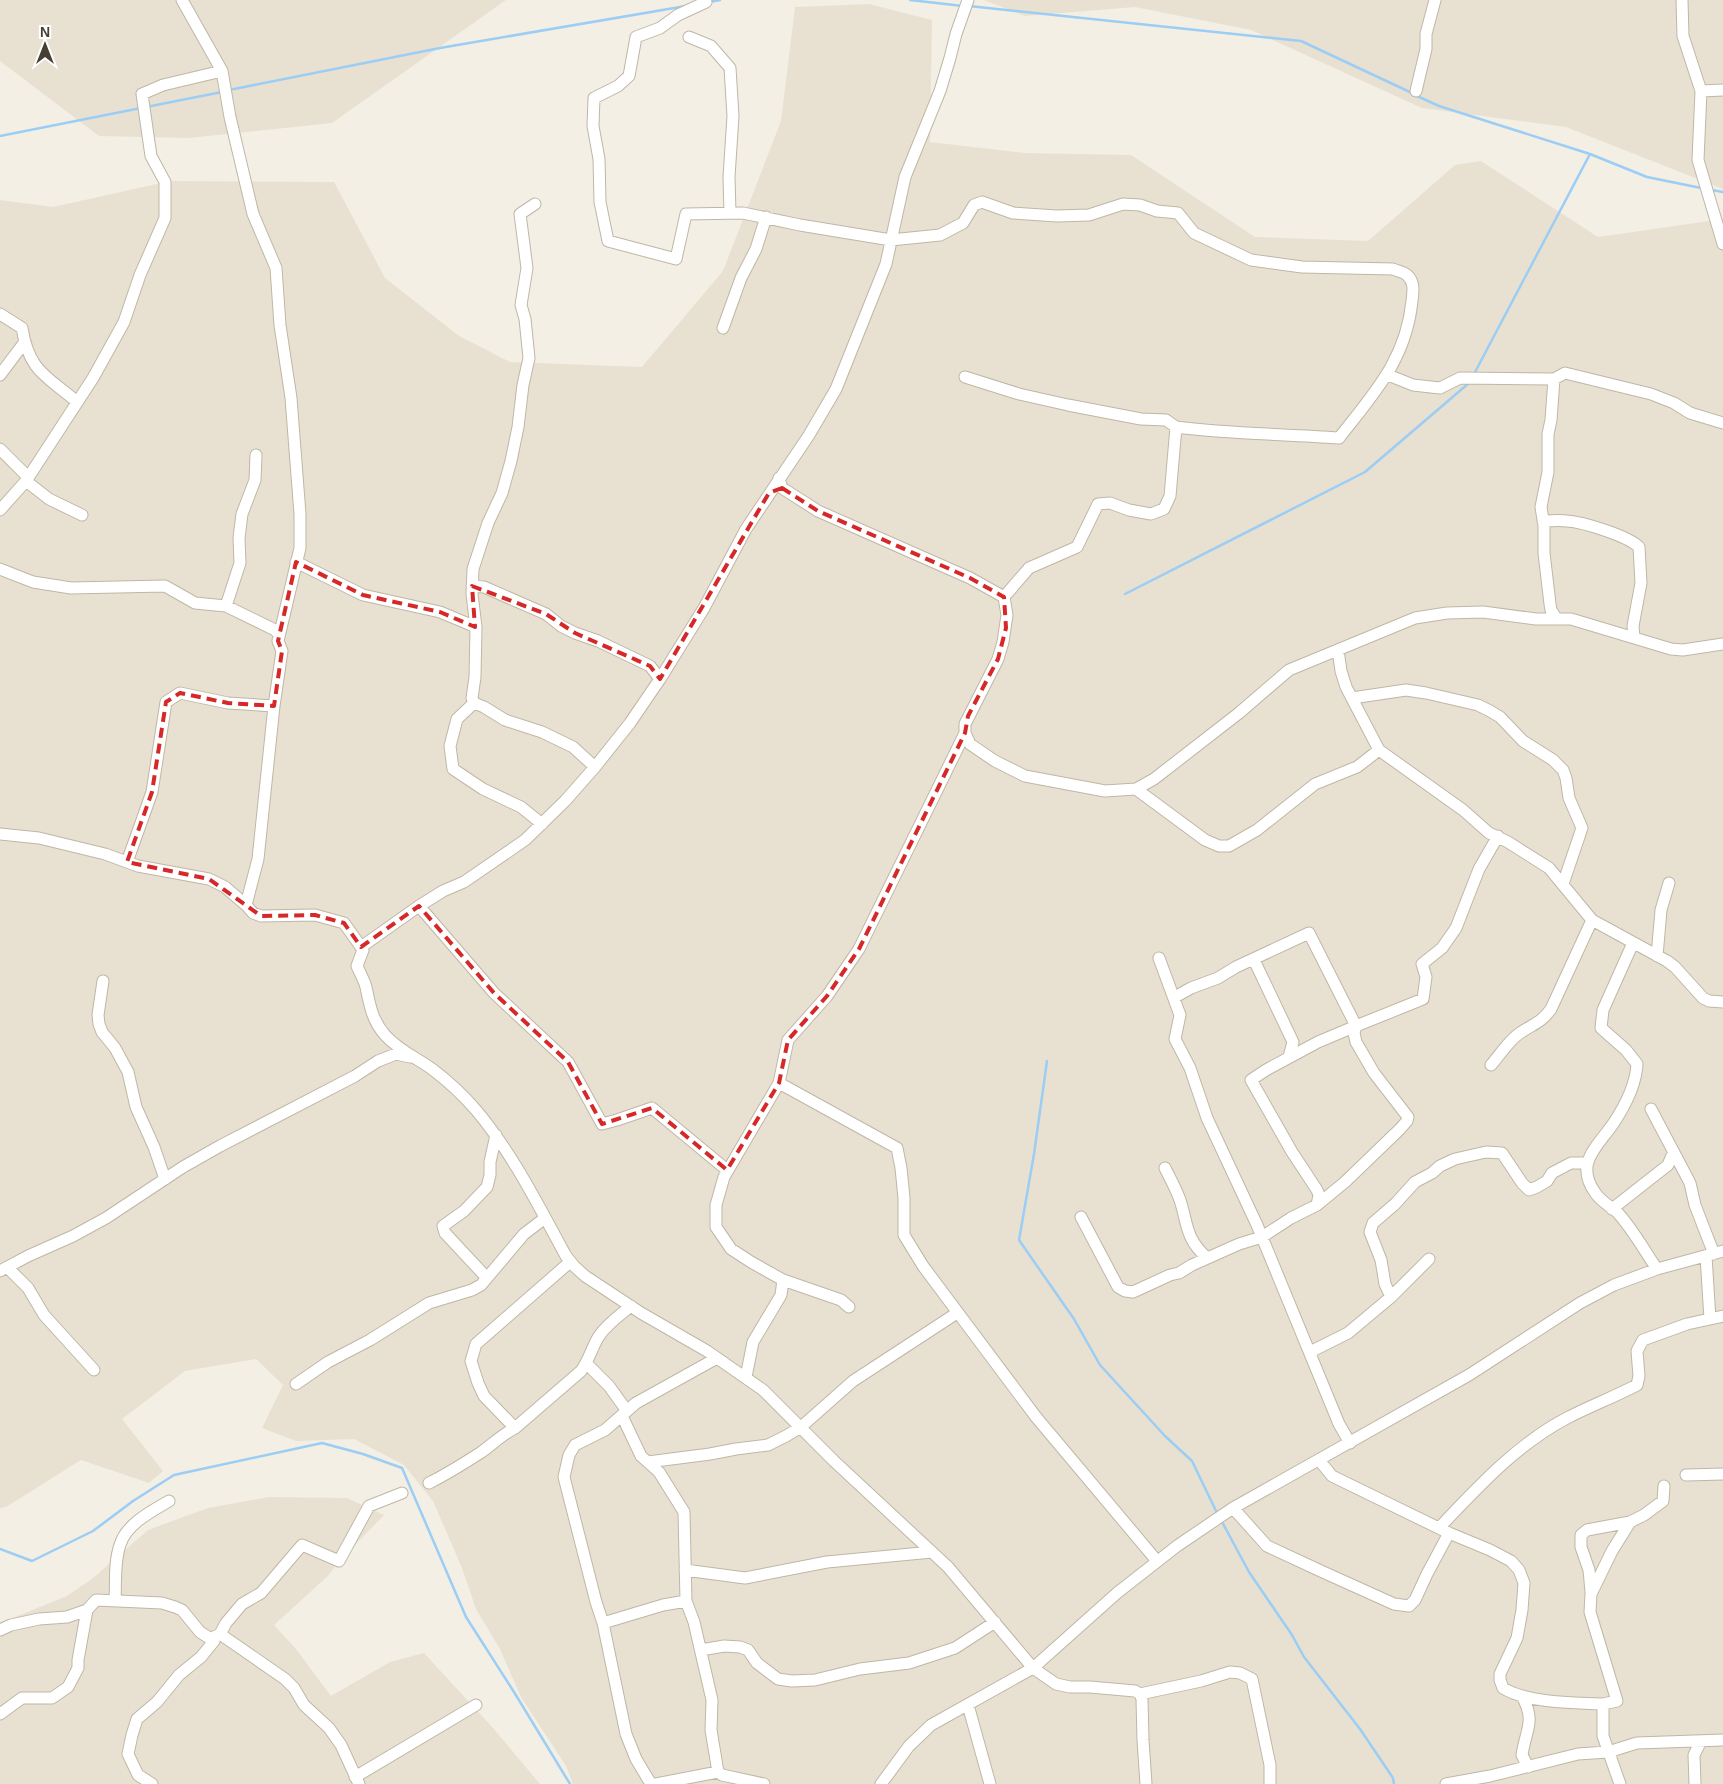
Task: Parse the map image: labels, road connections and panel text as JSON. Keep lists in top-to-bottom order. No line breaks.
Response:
{"north":"top"}
